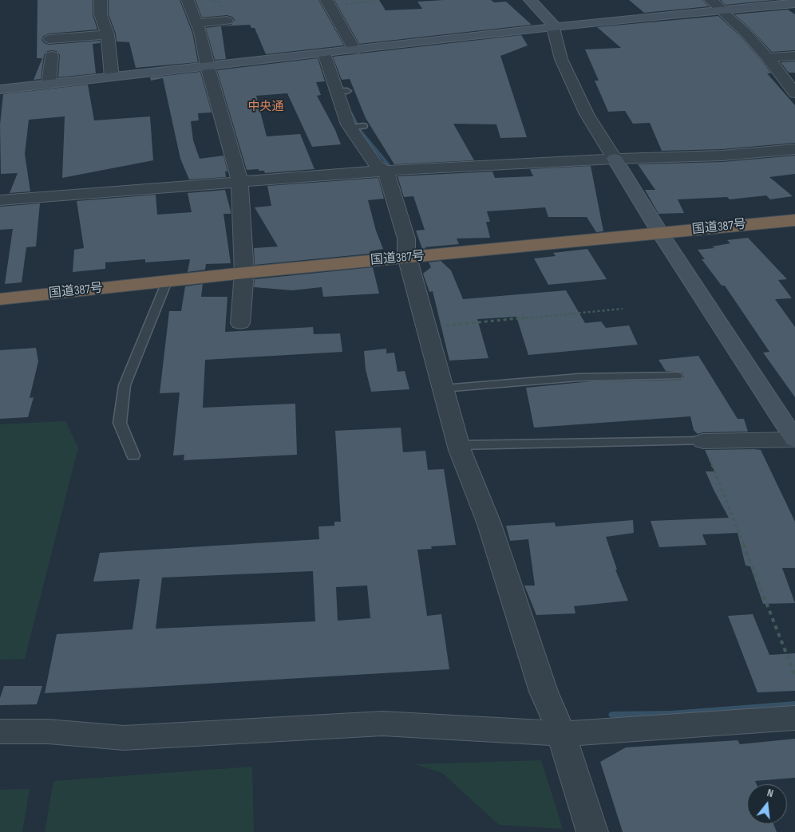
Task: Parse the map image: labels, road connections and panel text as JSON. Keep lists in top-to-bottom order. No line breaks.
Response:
{"streets":{"highway":["国道387号"]},"districts":["中央通"],"north":"top"}
